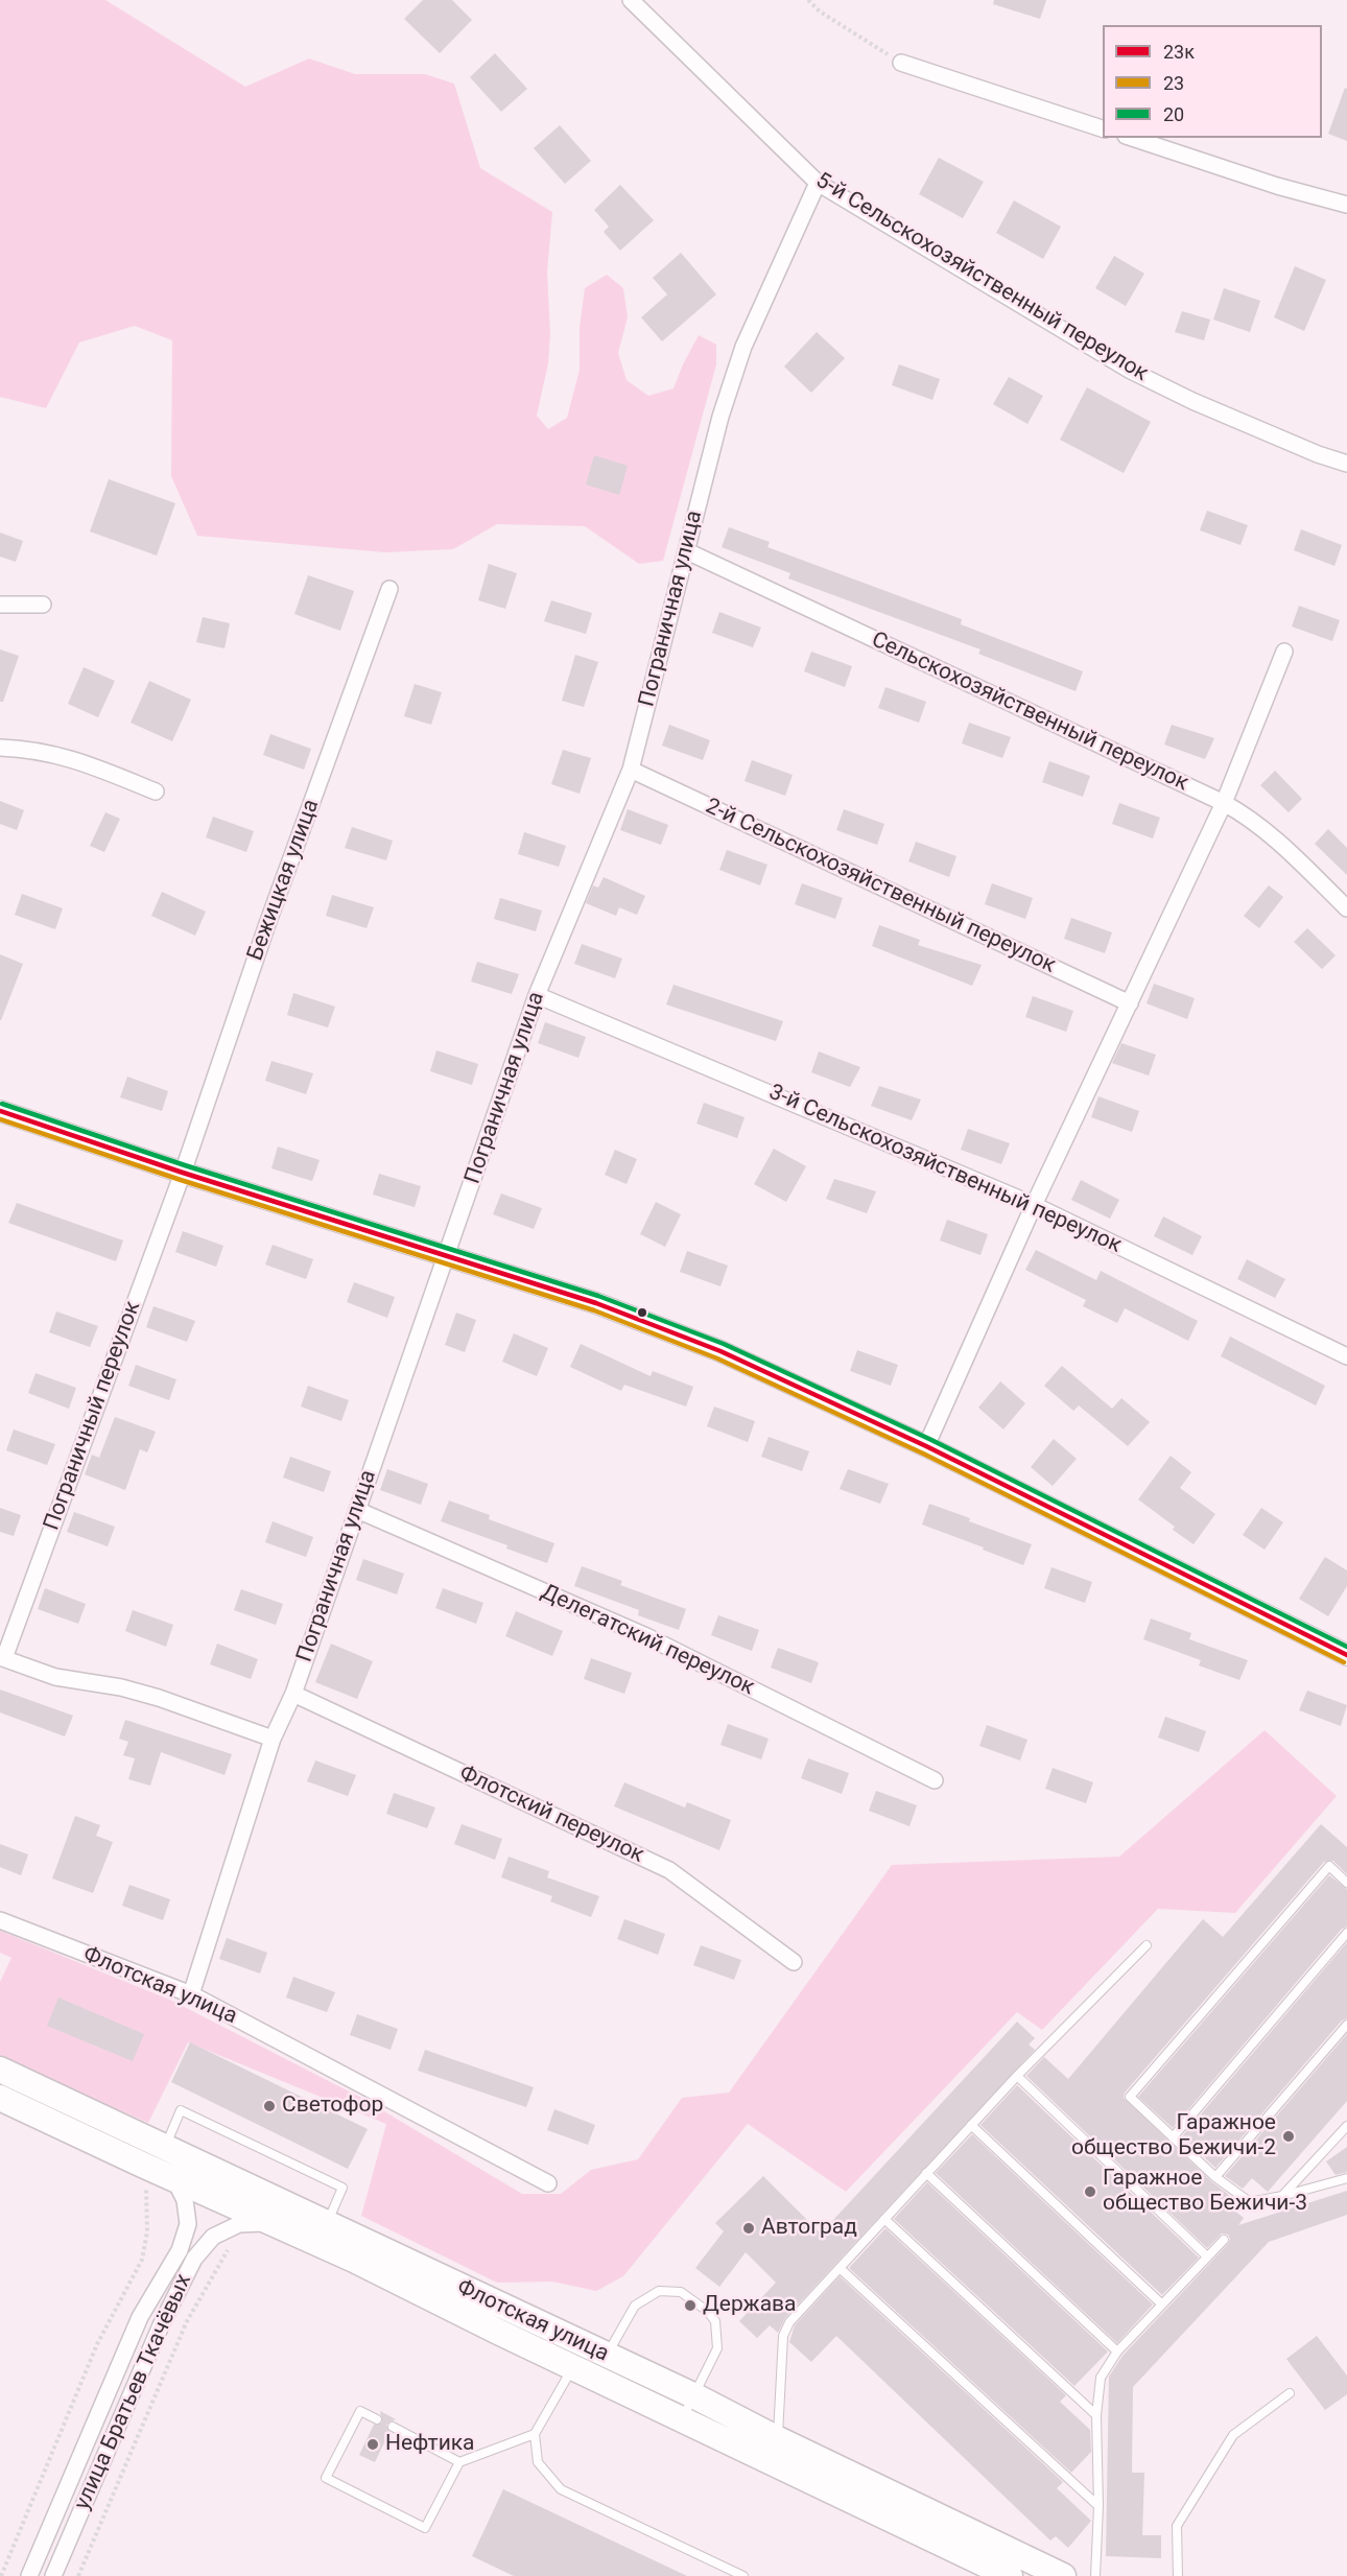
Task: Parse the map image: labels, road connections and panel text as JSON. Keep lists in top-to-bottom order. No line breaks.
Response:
{"streets":{"main road":["Флотская улица"],"street":["5-й Сельскохозяйственный переулок","Пограничная улица","Сельскохозяйственный переулок","Бежицкая улица","2-й Сельскохозяйственный переулок","3-й Сельскохозяйственный переулок","Пограничный переулок","Делегатский переулок","Флотский переулок","улица Братьев Ткачёвых"]},"crossings":[["5-й Сельскохозяйственный переулок","Пограничная улица"],["Пограничная улица","Сельскохозяйственный переулок"],["Пограничная улица","2-й Сельскохозяйственный переулок"],["Пограничная улица","3-й Сельскохозяйственный переулок"],["Пограничная улица","Делегатский переулок"],["Пограничная улица","Флотский переулок"],["Пограничная улица","Флотская улица"],["Бежицкая улица","Пограничный переулок"],["Флотская улица","улица Братьев Ткачёвых"]],"places":["Светофор","Гаражное общество Бежичи-2","Гаражное общество Бежичи-3","Автоград","Держава","Нефтика"],"lines":["transit line 20","transit line 23к","transit line 23"],"legend":["23к","23","20"]}
